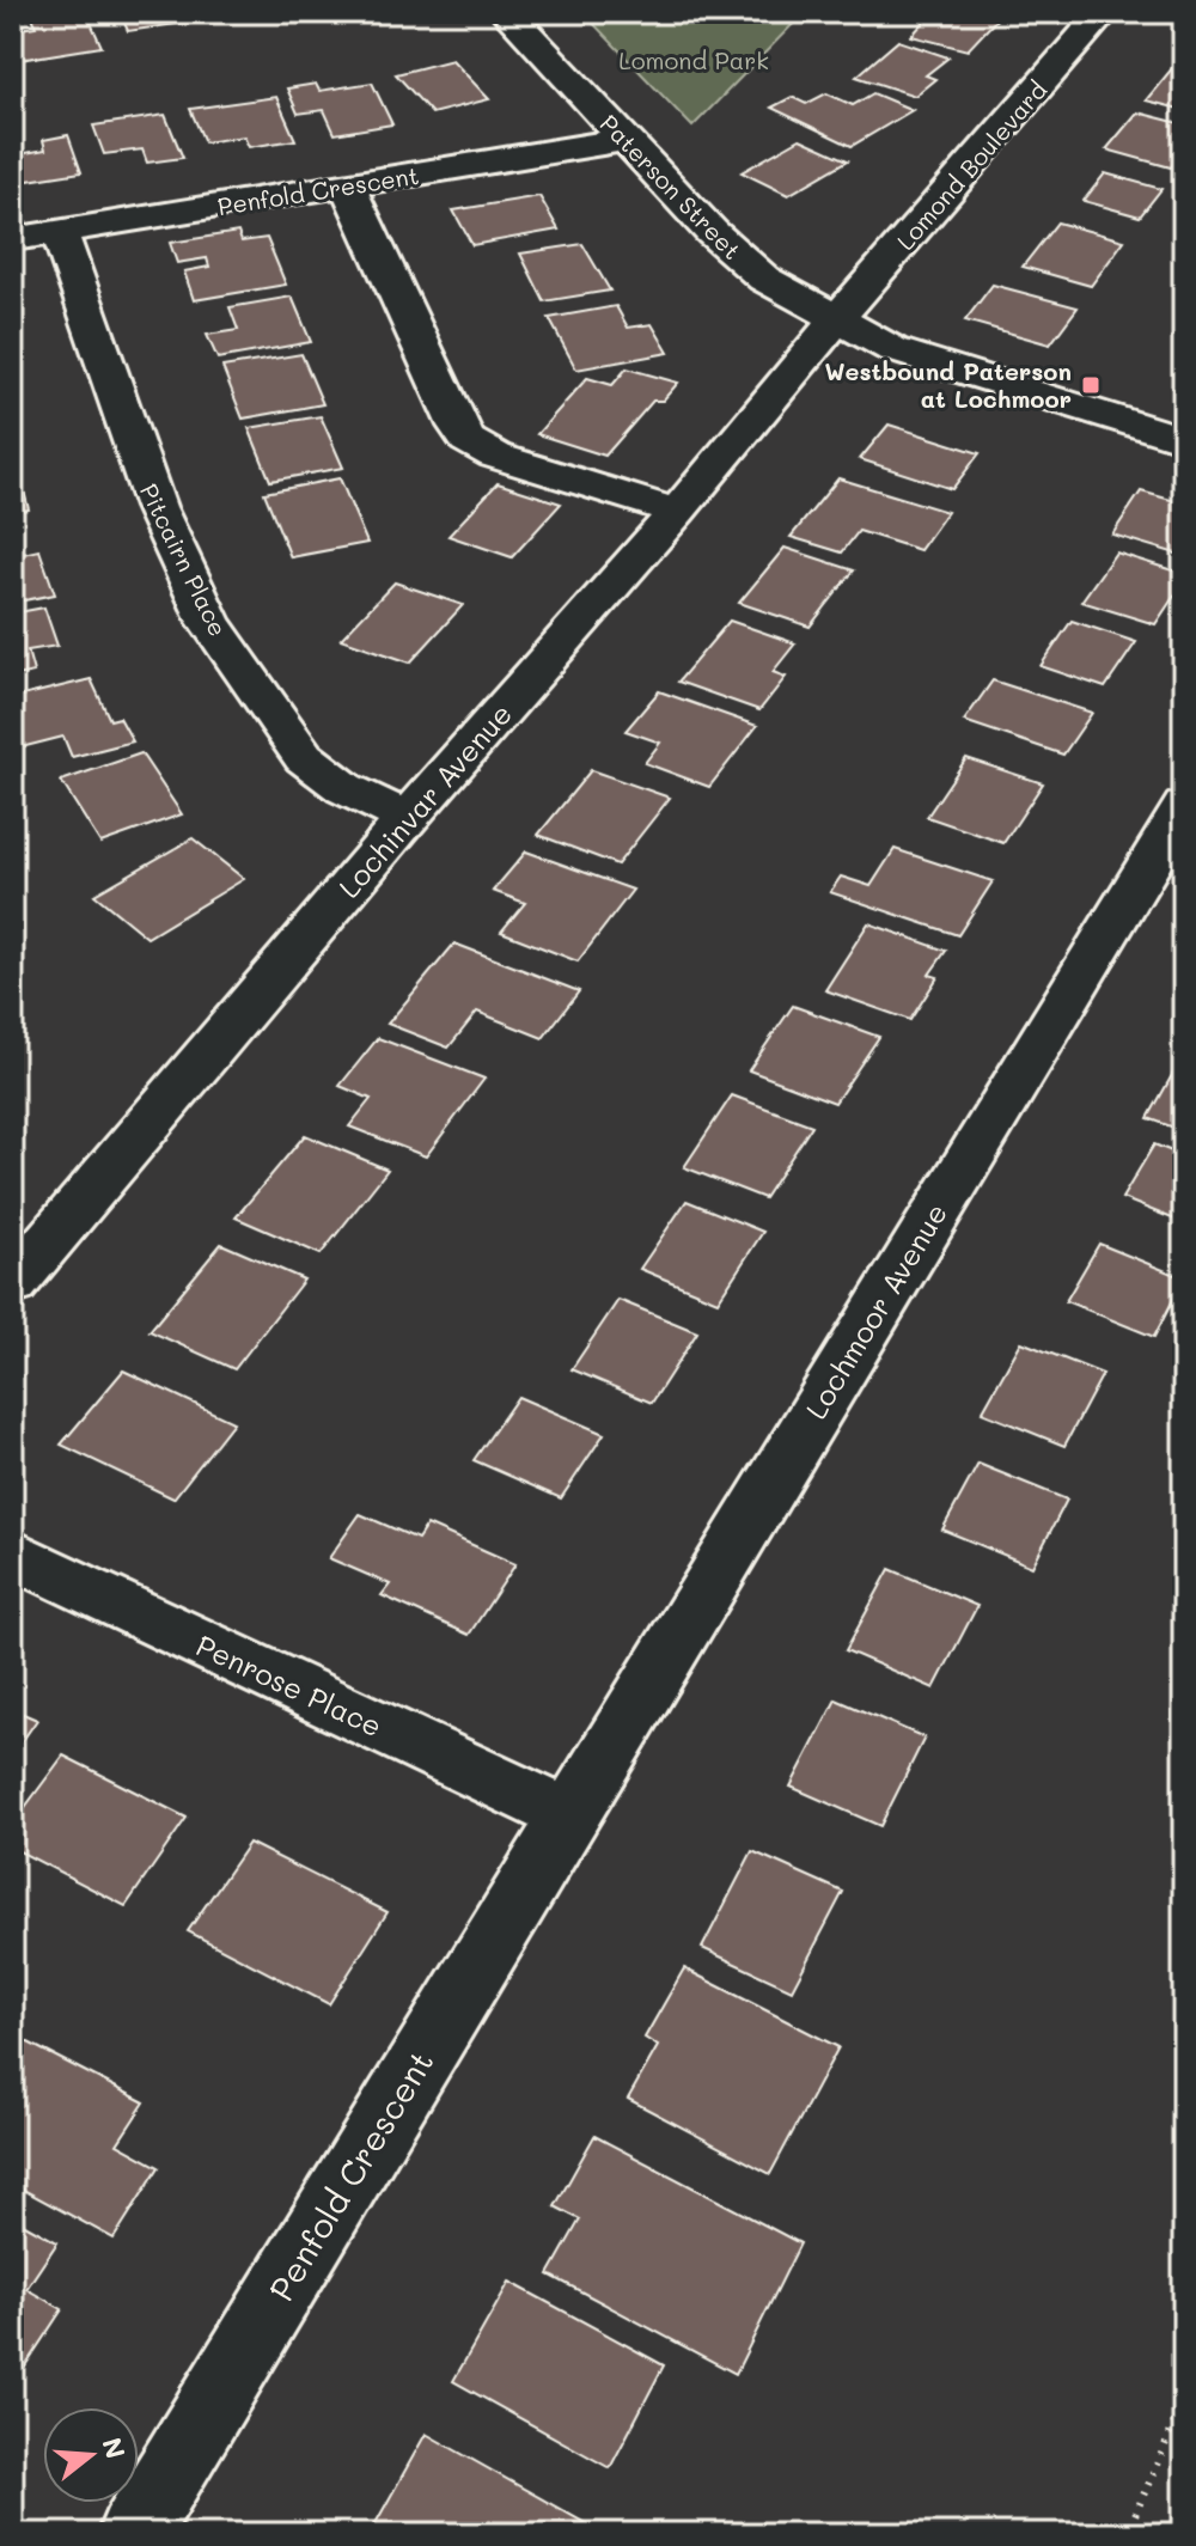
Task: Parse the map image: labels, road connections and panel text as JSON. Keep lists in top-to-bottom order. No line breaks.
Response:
{"streets":{"street":["Lomond Boulevard","Paterson Street","Penfold Crescent","Pitcairn Place","Lochinvar Avenue","Lochmoor Avenue","Penrose Place"]},"crossings":[["Lomond Boulevard","Paterson Street"],["Lomond Boulevard","Lochinvar Avenue"],["Paterson Street","Penfold Crescent"],["Paterson Street","Lochinvar Avenue"],["Penfold Crescent","Pitcairn Place"],["Penfold Crescent","Lochmoor Avenue"],["Penfold Crescent","Penrose Place"],["Pitcairn Place","Lochinvar Avenue"],["Lochmoor Avenue","Penrose Place"]],"parks":["Lomond Park"],"places":{"transit":["Westbound Paterson at Lochmoor"]},"north":"right"}
